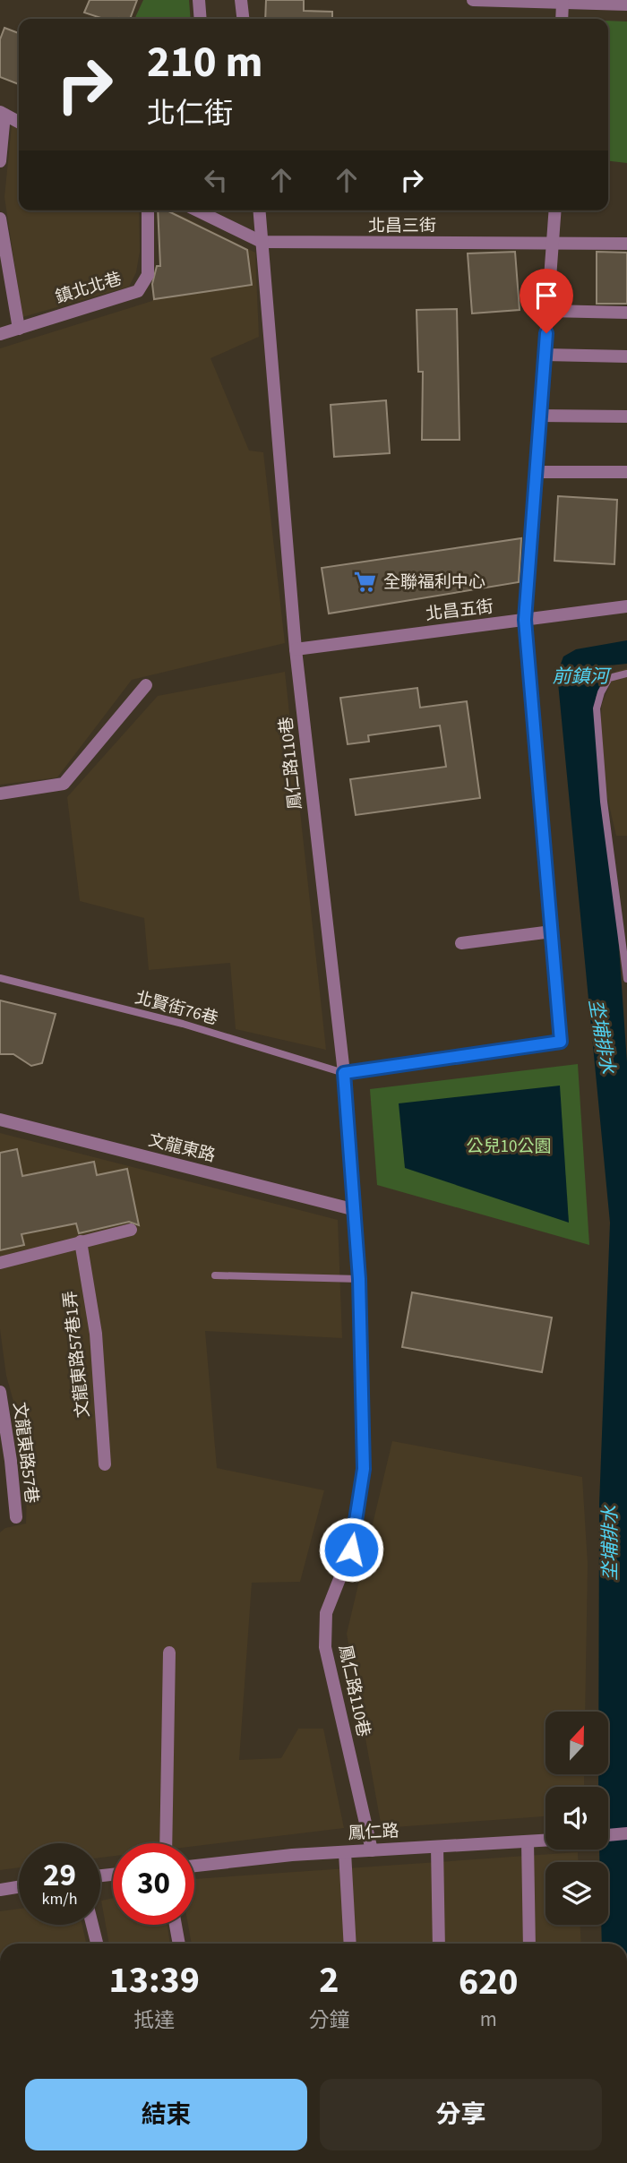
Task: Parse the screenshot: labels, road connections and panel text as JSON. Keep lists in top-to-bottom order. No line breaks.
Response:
{"streets":{"street":["北昌三街","鎮北北巷","北昌五街","鳳仁路110巷","文龍東路","文龍東路57巷1弄","文龍東路57巷","鳳仁路"],"lane":["北賢街76巷"]},"crossings":[["北昌三街","鳳仁路110巷"],["北昌五街","鳳仁路110巷"],["鳳仁路110巷","北賢街76巷"],["鳳仁路110巷","文龍東路"],["鳳仁路110巷","鳳仁路"]],"water":["前鎮河","坔埔排水"],"parks":["公兒10公園"],"places":{"supermarket":["全聯福利中心"]},"north":"top","page":{"turn":["210 m","北仁街"],"speed":"29 km/h","limit":"30","eta":["13:39","抵達","2","分鐘","620","m"],"buttons":["結束","分享"]}}
